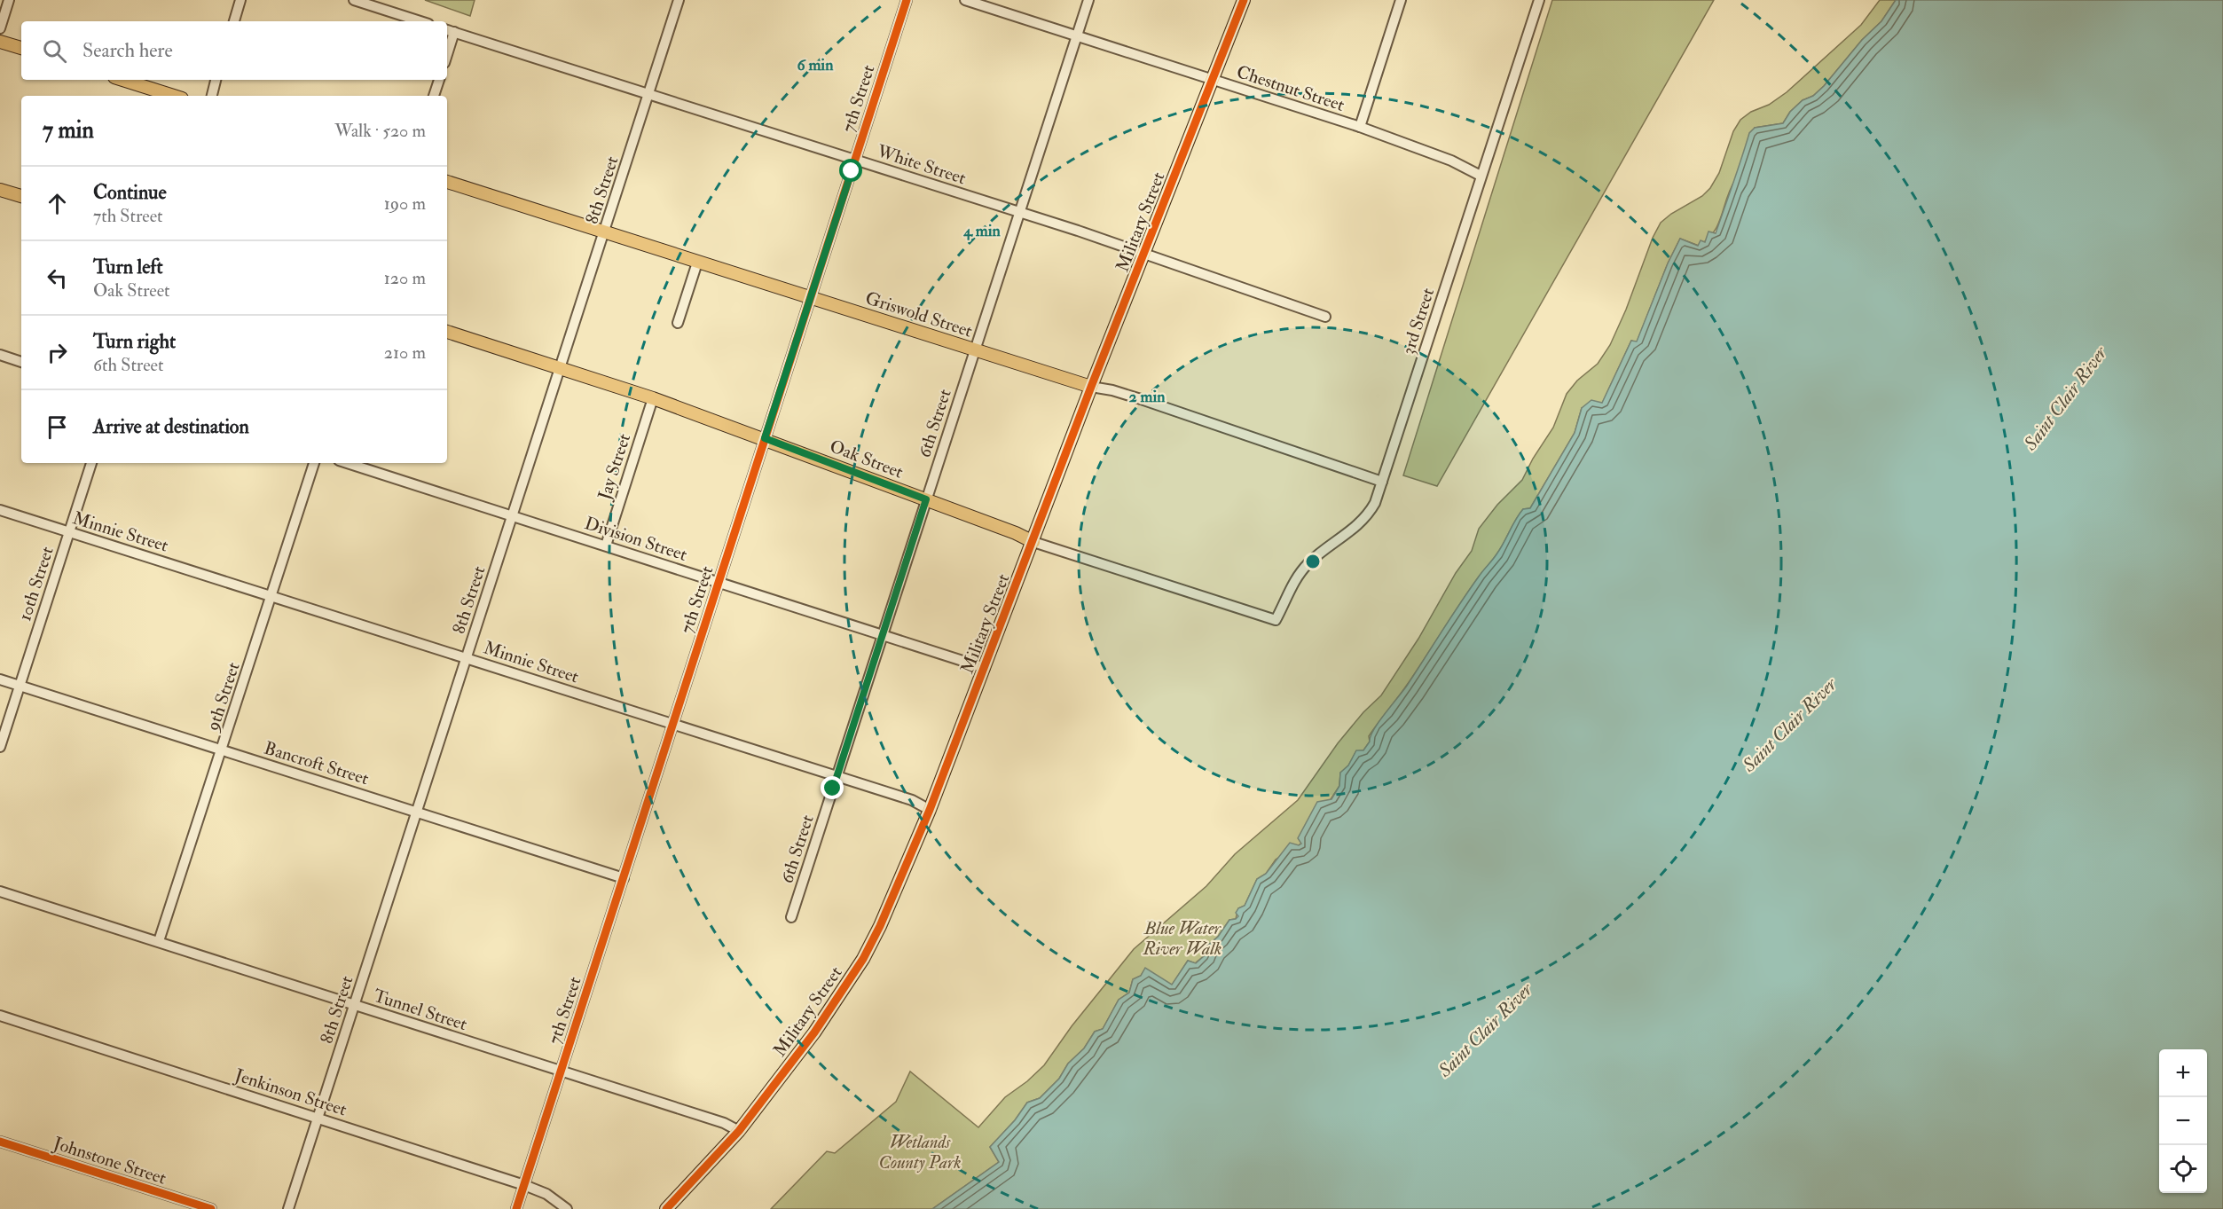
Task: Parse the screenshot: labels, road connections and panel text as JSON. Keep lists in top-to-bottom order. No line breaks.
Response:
{"streets":{"main road":["Military Street","Griswold Street","Oak Street"],"street":["Chestnut Street","7th Street","White Street","8th Street","3rd Street","6th Street","Jay Street","Minnie Street","Division Street","10th Street","9th Street","Bancroft Street","Tunnel Street","Jenkinson Street","Johnstone Street"]},"crossings":[["Chestnut Street","Military Street"],["Chestnut Street","3rd Street"],["Chestnut Street","6th Street"],["7th Street","White Street"],["7th Street","Griswold Street"],["7th Street","Oak Street"],["7th Street","Minnie Street"],["7th Street","Division Street"],["7th Street","Bancroft Street"],["7th Street","Tunnel Street"],["7th Street","Jenkinson Street"],["White Street","8th Street"],["White Street","Military Street"],["White Street","6th Street"],["8th Street","Griswold Street"],["8th Street","Oak Street"],["8th Street","Minnie Street"],["8th Street","Division Street"],["8th Street","Bancroft Street"],["8th Street","Tunnel Street"],["8th Street","Jenkinson Street"],["Military Street","Griswold Street"],["Military Street","Oak Street"],["Military Street","Minnie Street"],["Military Street","Division Street"],["Military Street","Tunnel Street"],["Griswold Street","3rd Street"],["Griswold Street","6th Street"],["3rd Street","Oak Street"],["6th Street","Oak Street"],["6th Street","Minnie Street"],["6th Street","Division Street"],["Oak Street","Jay Street"],["Jay Street","Division Street"],["Minnie Street","10th Street"],["Minnie Street","9th Street"],["10th Street","Bancroft Street"],["9th Street","Bancroft Street"],["9th Street","Tunnel Street"]],"water":["Saint Clair River"],"parks":["Blue Water River Walk","Wetlands County Park"],"page":{"search":"Search here","heading":["7 min","Walk · 520 m"],"list":[["Continue","7th Street","190 m"],["Turn left","Oak Street","120 m"],["Turn right","6th Street","210 m"],"Arrive at destination"],"map_buttons":["+","−"]},"rings":["6 min","4 min","2 min"]}
